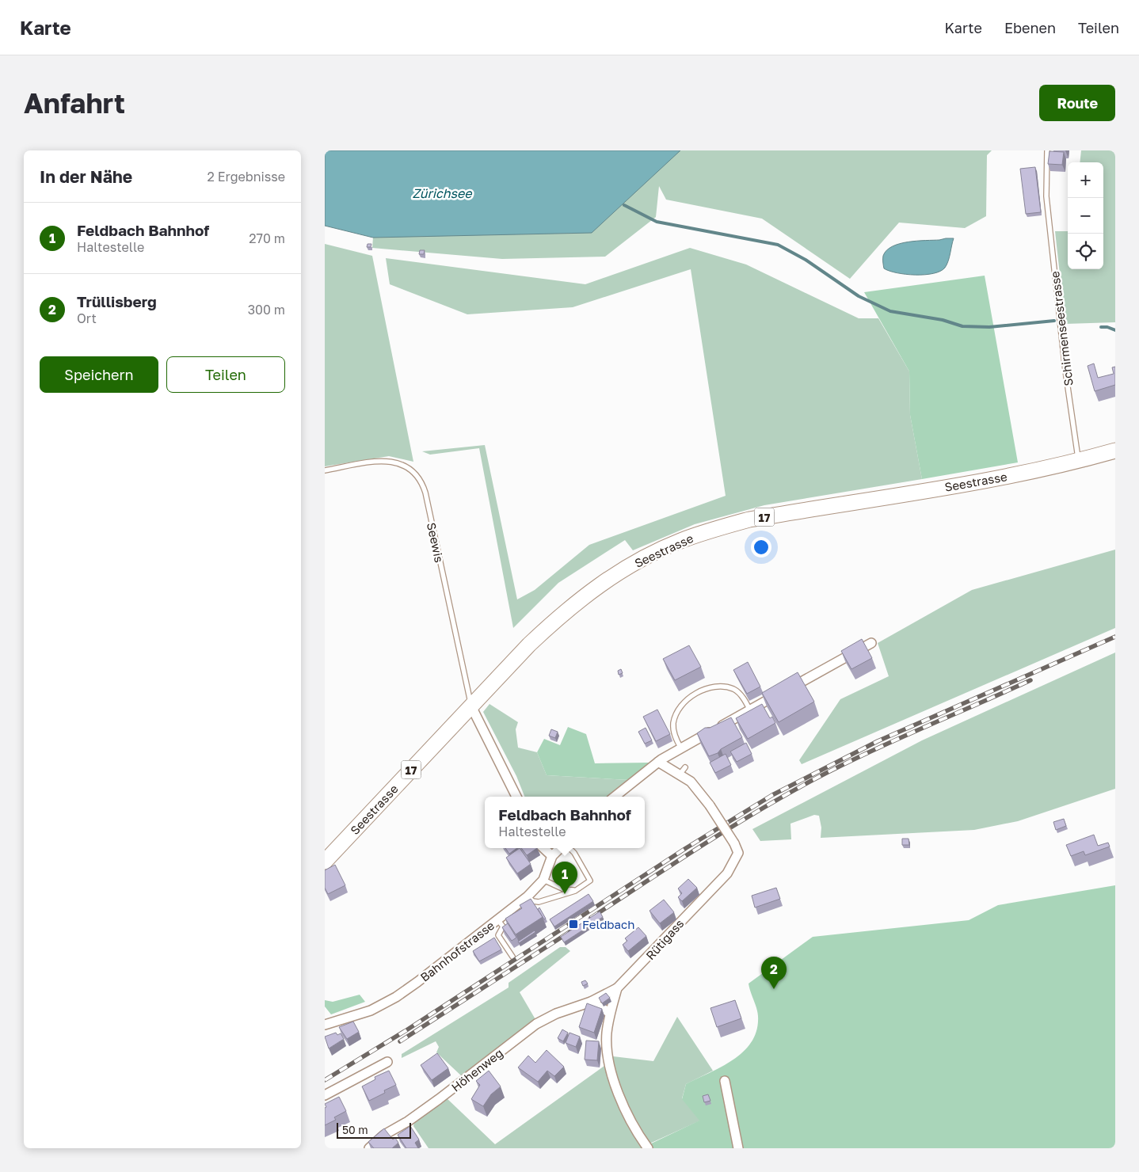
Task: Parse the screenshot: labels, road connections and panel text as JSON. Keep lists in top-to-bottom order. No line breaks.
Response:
{"streets":{"main road":["Seestrasse","17"],"street":["Rütigass","Bahnhofstrasse","Höhenweg"],"lane":["Schirmenseestrasse","Seewis"]},"crossings":[["Schirmenseestrasse","Seestrasse"],["Seestrasse","Seewis"],["Rütigass","Höhenweg"]],"water":["Zürichsee"],"places":{"transit":["Feldbach"]},"scale_bar":"50 m","page":{"header":"Karte","nav":["Karte","Ebenen","Teilen"],"buttons":["Route",["Speichern","Teilen"]],"title":"Anfahrt","heading":["In der Nähe","2 Ergebnisse"],"map_buttons":["+","−"],"list":[{"mark":"1","name":"Feldbach Bahnhof","note":"Haltestelle","value":"270 m"},{"mark":"2","name":"Trüllisberg","note":"Ort","value":"300 m"}],"popup":["Feldbach Bahnhof","Haltestelle"],"pins":["1","2"],"scale":"50 m"}}
